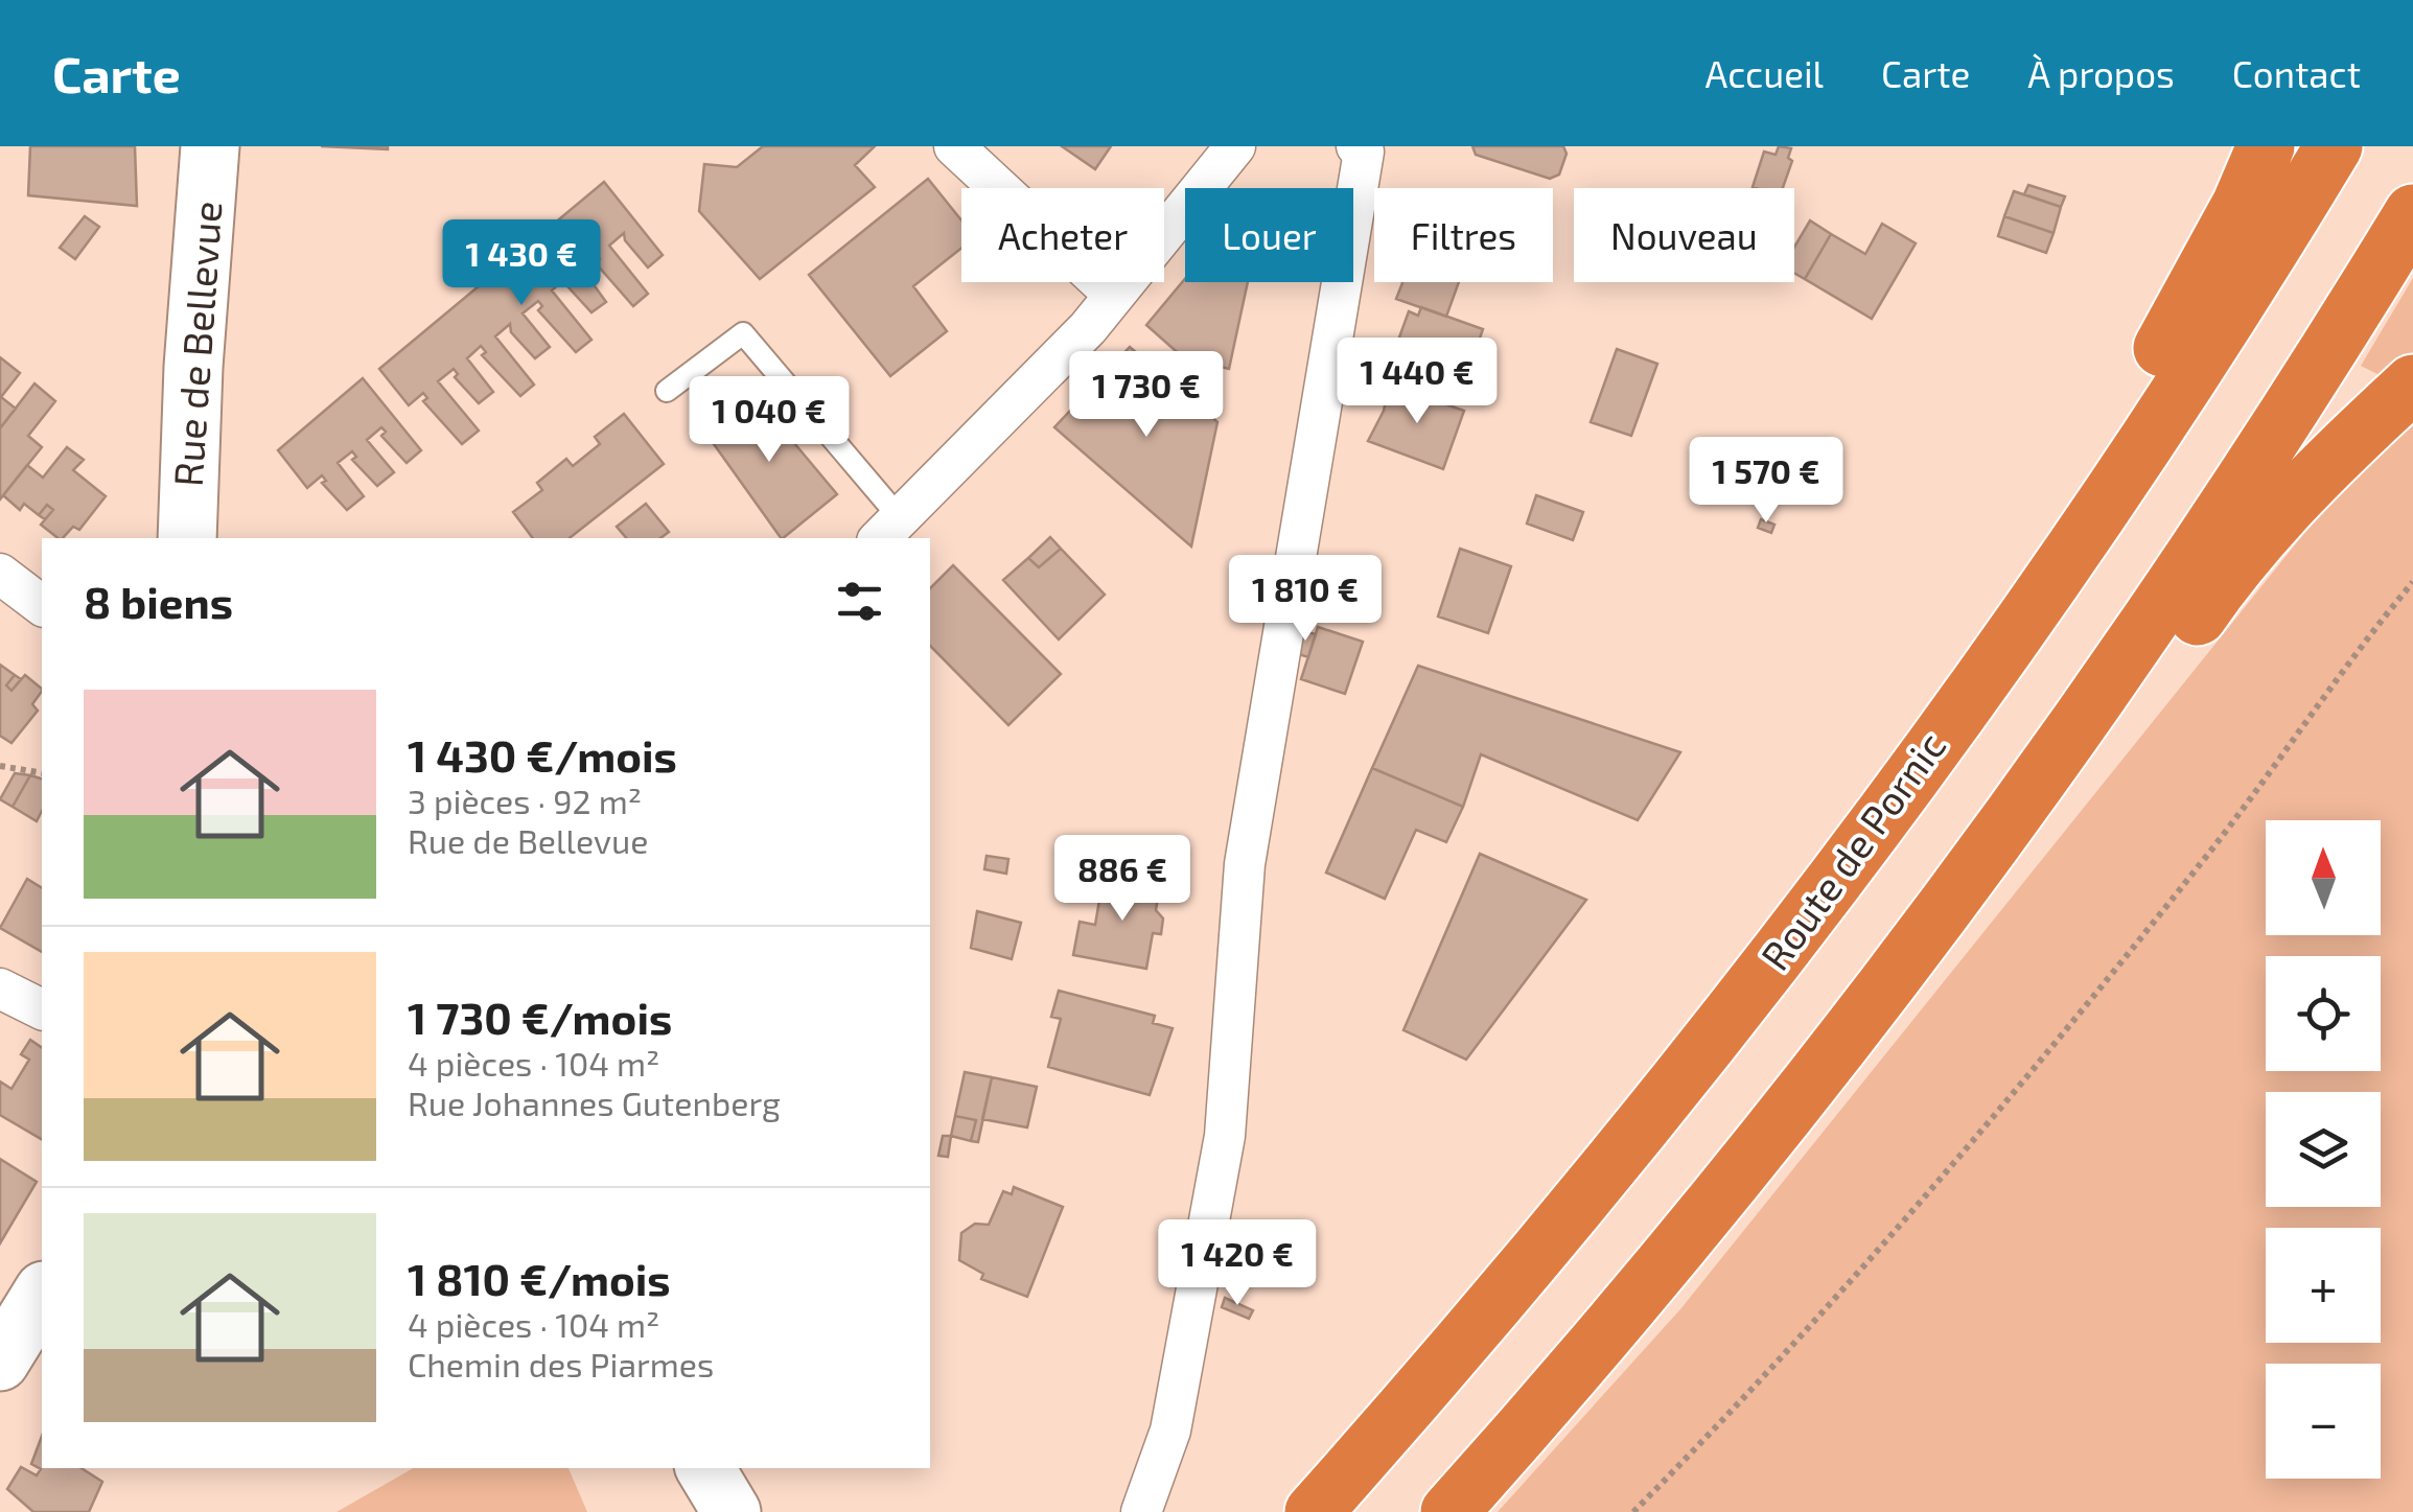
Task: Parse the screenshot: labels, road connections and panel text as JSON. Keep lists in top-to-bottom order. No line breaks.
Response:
{"streets":{"highway":["Route de Pornic"],"street":["Rue de Bellevue"]},"north":"top","page":{"header":"Carte","nav":["Accueil","Carte","À propos","Contact"],"chip":["Acheter","Louer","Filtres","Nouveau"],"price":["1 430 €","1 440 €","1 730 €","1 040 €","1 570 €","1 810 €","886 €","1 420 €"],"heading":"8 biens","list":[{"name":"1 430 €/mois","note":"3 pièces · 92 m² · Rue de Bellevue"},{"name":"1 730 €/mois","note":"4 pièces · 104 m² · Rue Johannes Gutenberg"},{"name":"1 810 €/mois","note":"4 pièces · 104 m² · Chemin des Piarmes"}],"map_buttons":["+","−"]}}
